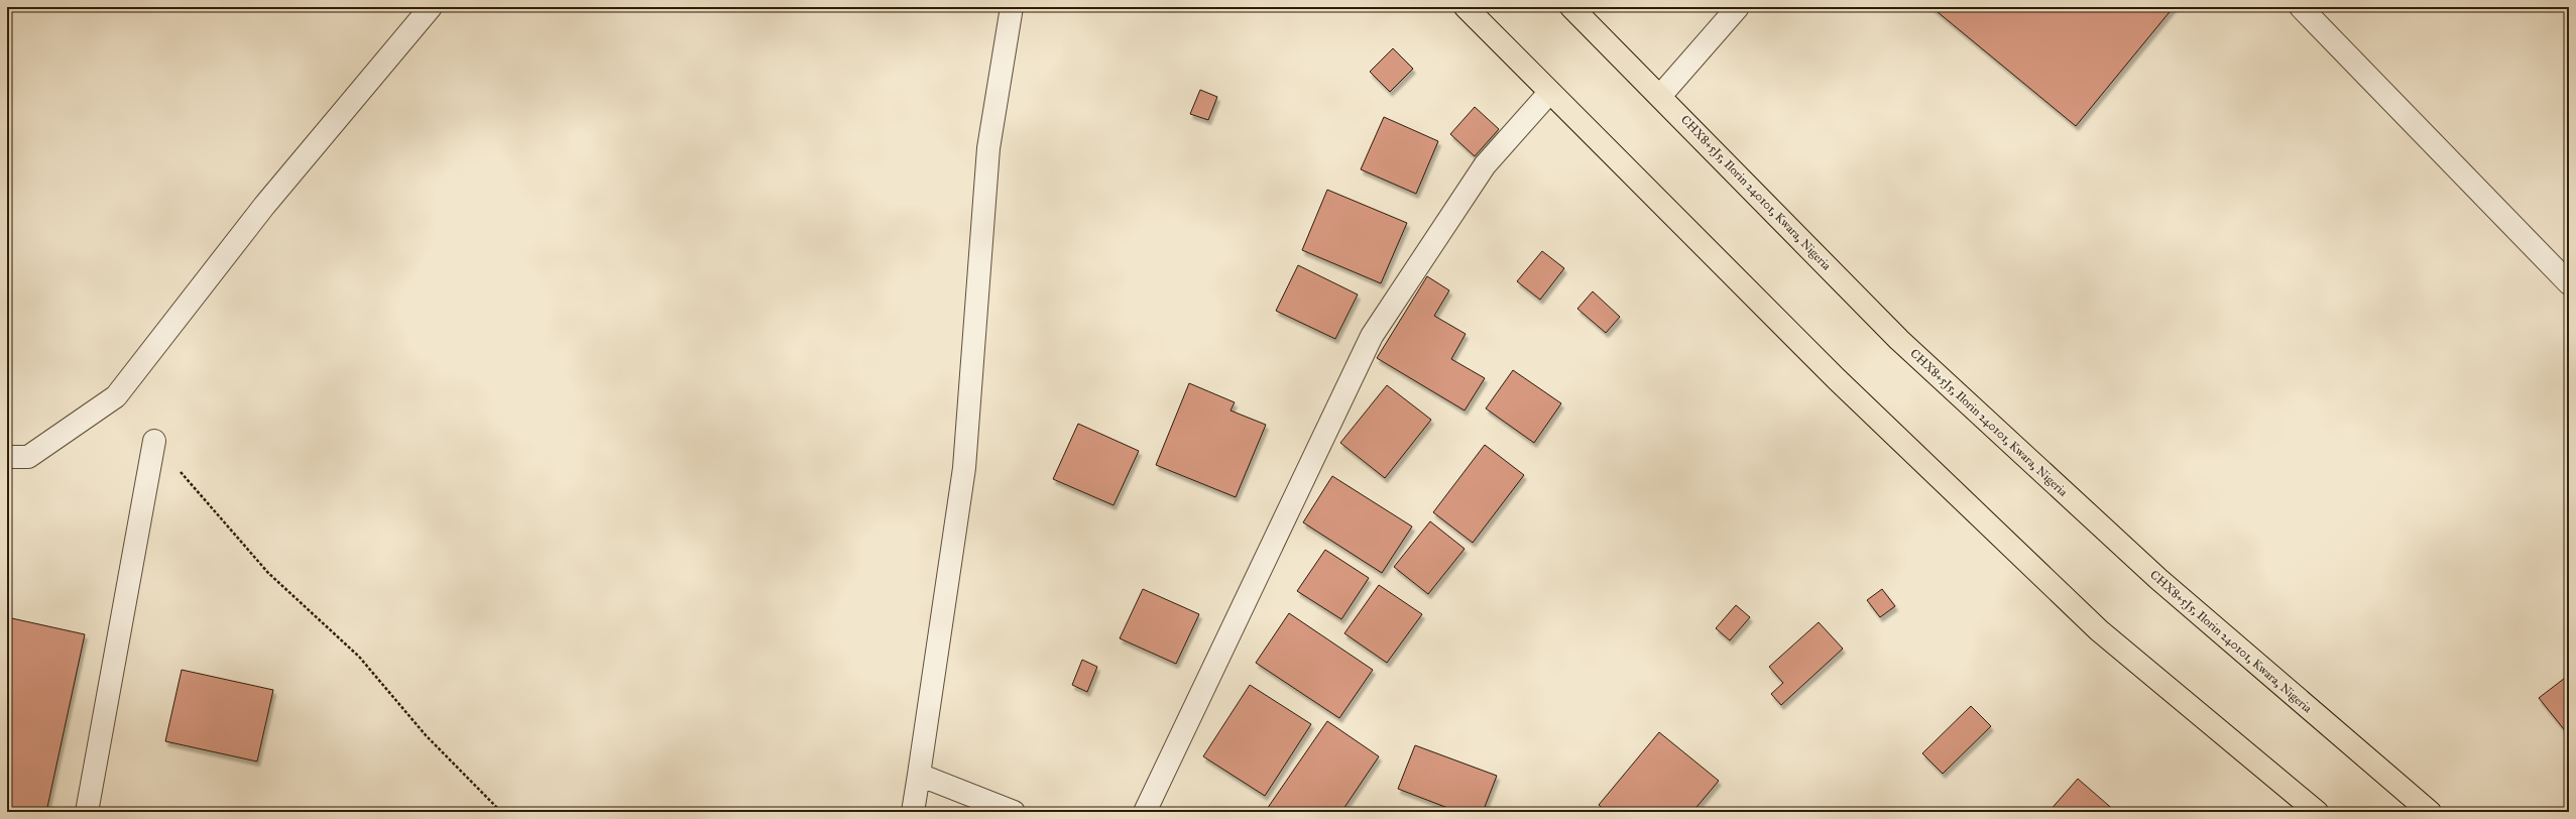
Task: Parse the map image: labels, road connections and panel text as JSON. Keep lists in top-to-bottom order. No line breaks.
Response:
{"streets":{"main road":["CHX8+5J5, Ilorin 240101, Kwara, Nigeria"]}}
